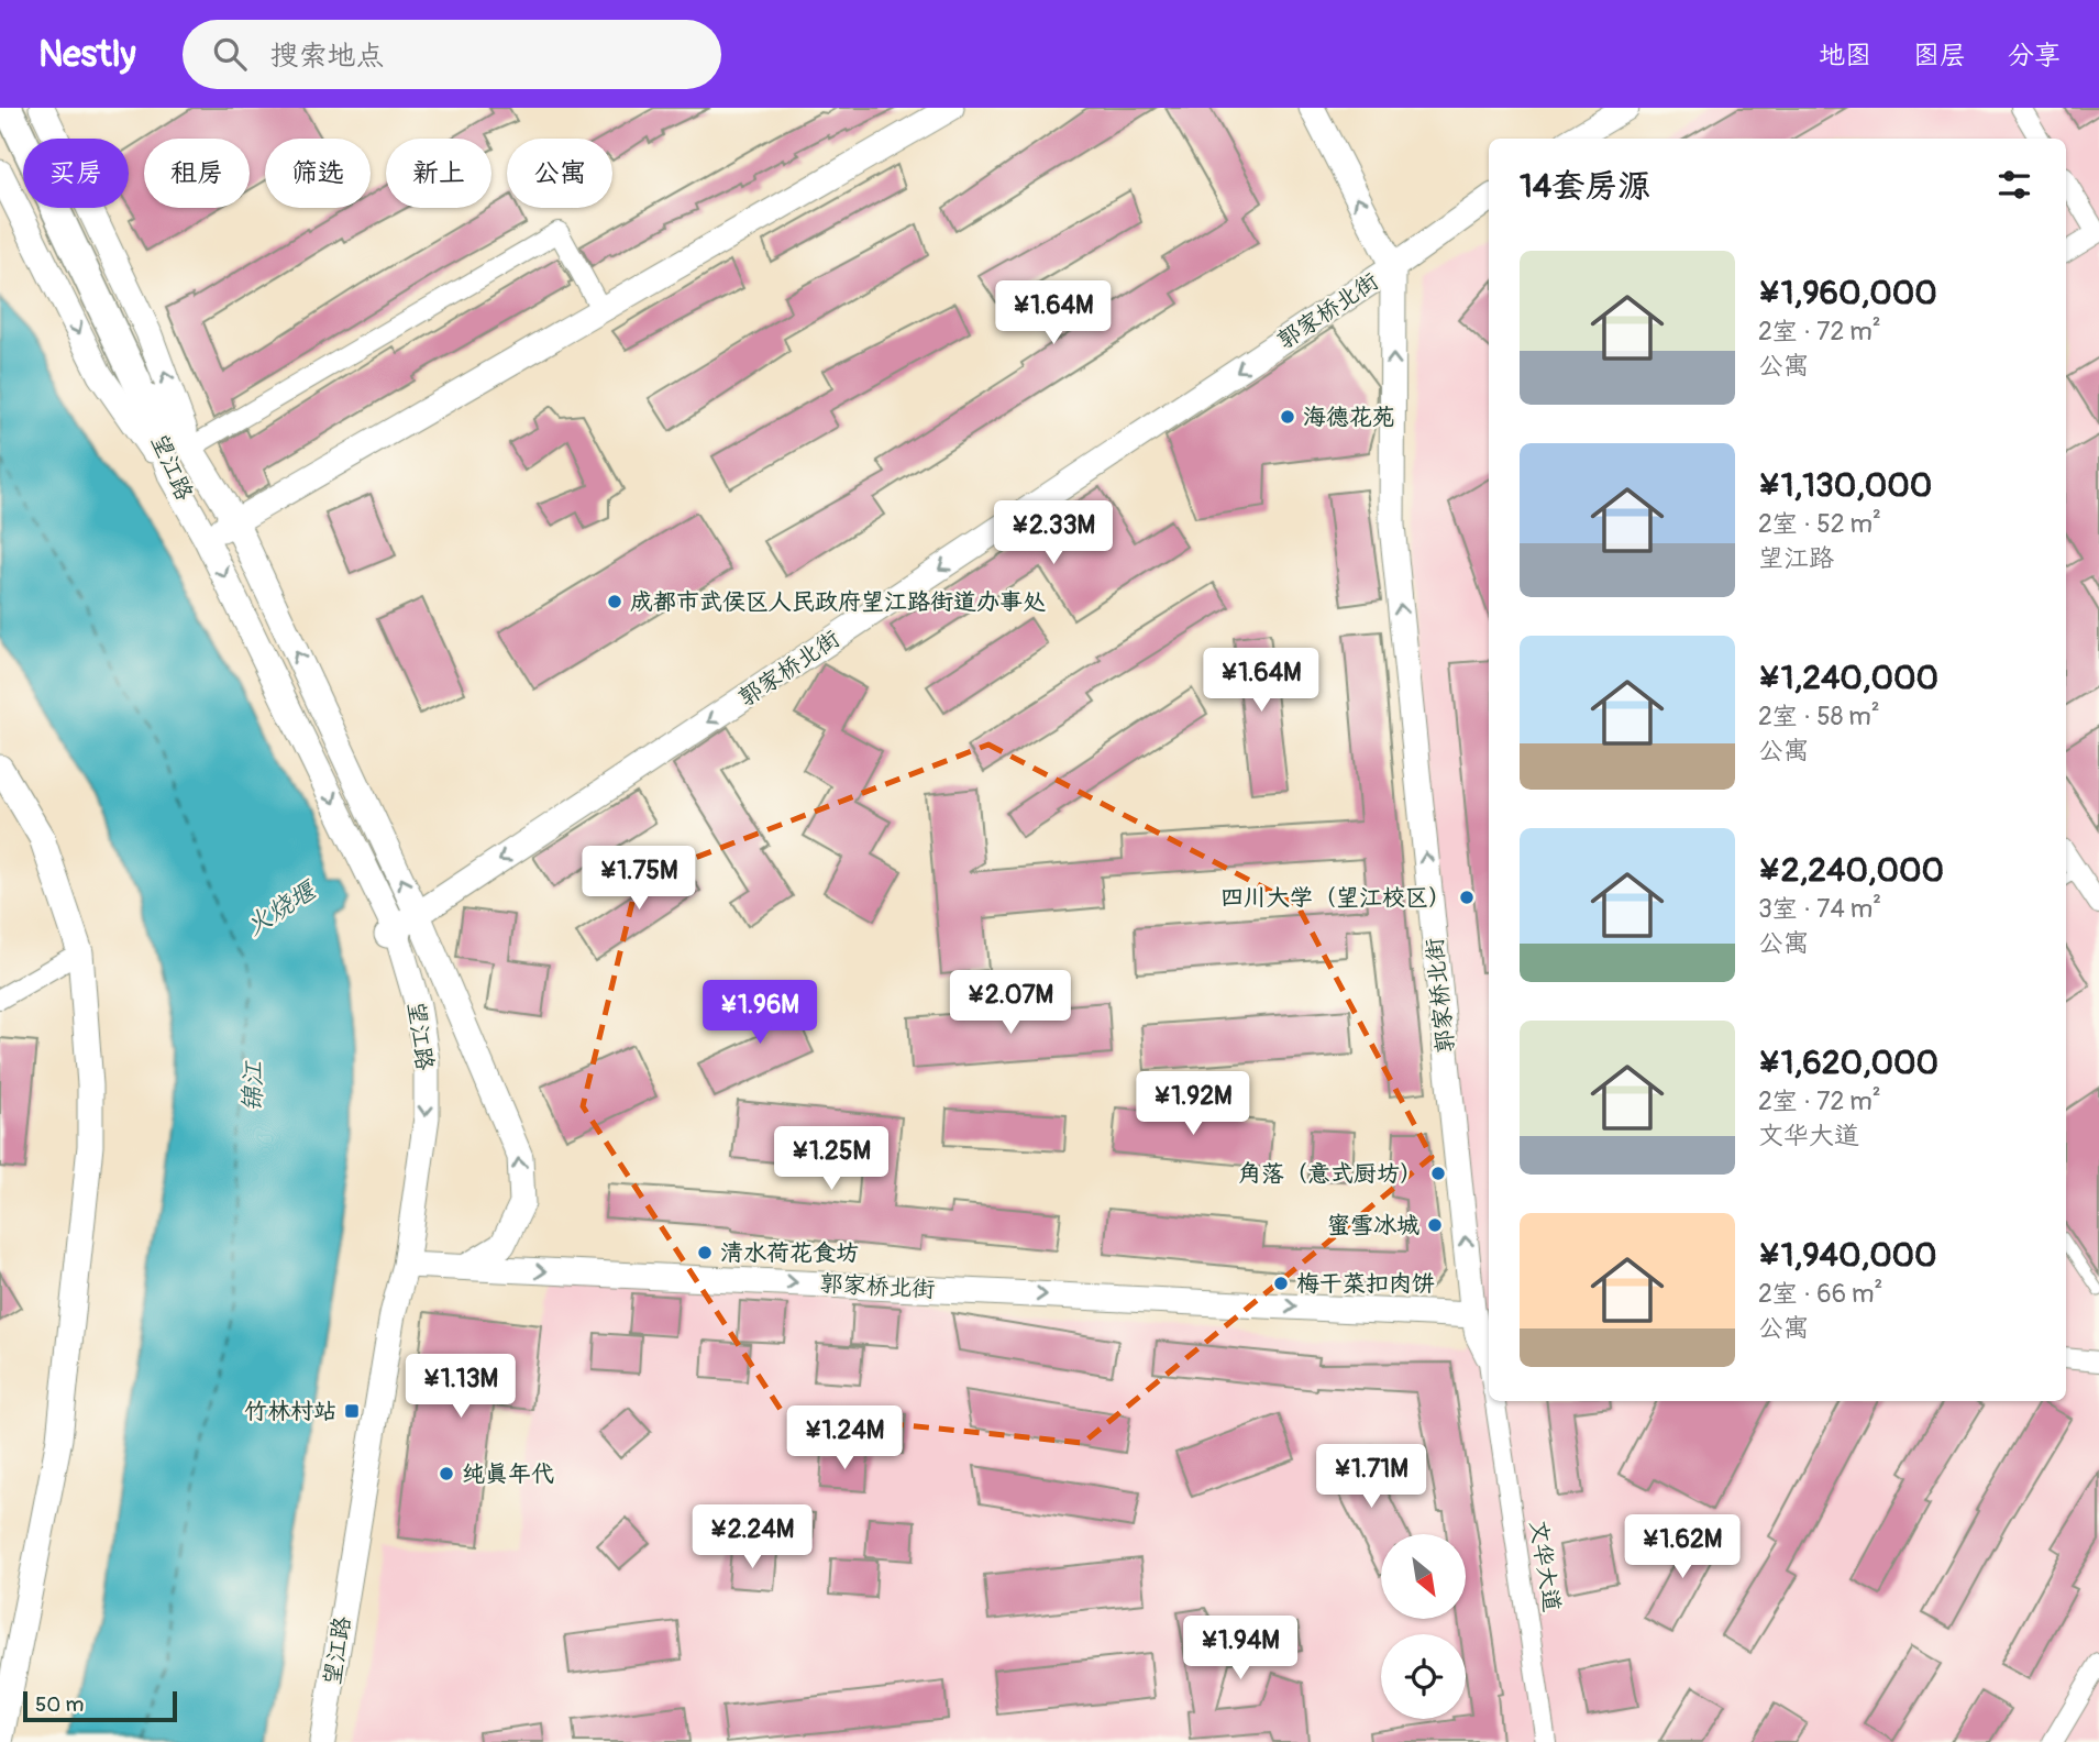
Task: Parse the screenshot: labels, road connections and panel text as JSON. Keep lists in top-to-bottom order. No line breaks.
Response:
{"streets":{"main road":["望江路"],"street":["郭家桥北街","文华大道"]},"crossings":[["郭家桥北街","望江路"],["郭家桥北街","文华大道"]],"water":["火烧堰","锦江"],"places":{"other":["海德花苑","成都市武侯区人民政府望江路街道办事处","四川大学（望江校区）","角落（意式厨坊）","蜜雪冰城","清水荷花食坊","梅干菜扣肉饼","纯真年代"],"transit":["竹林村站"]},"scale_bar":"50 m","north":"bottom right","page":{"header":"Nestly","search":"搜索地点","nav":["地图","图层","分享"],"chip":["买房","租房","筛选","新上","公寓"],"heading":"14套房源","list":[{"name":"¥1,960,000","note":"2室 · 72 m² · 公寓"},{"name":"¥1,130,000","note":"2室 · 52 m² · 望江路"},{"name":"¥1,240,000","note":"2室 · 58 m² · 公寓"},{"name":"¥2,240,000","note":"3室 · 74 m² · 公寓"},{"name":"¥1,620,000","note":"2室 · 72 m² · 文华大道"},{"name":"¥1,940,000","note":"2室 · 66 m² · 公寓"}],"price":["¥1.64M","¥2.33M","¥1.64M","¥1.75M","¥2.07M","¥1.96M","¥1.92M","¥1.25M","¥1.13M","¥1.24M","¥1.71M","¥2.24M","¥1.62M","¥1.94M"],"scale":"50 m"}}
